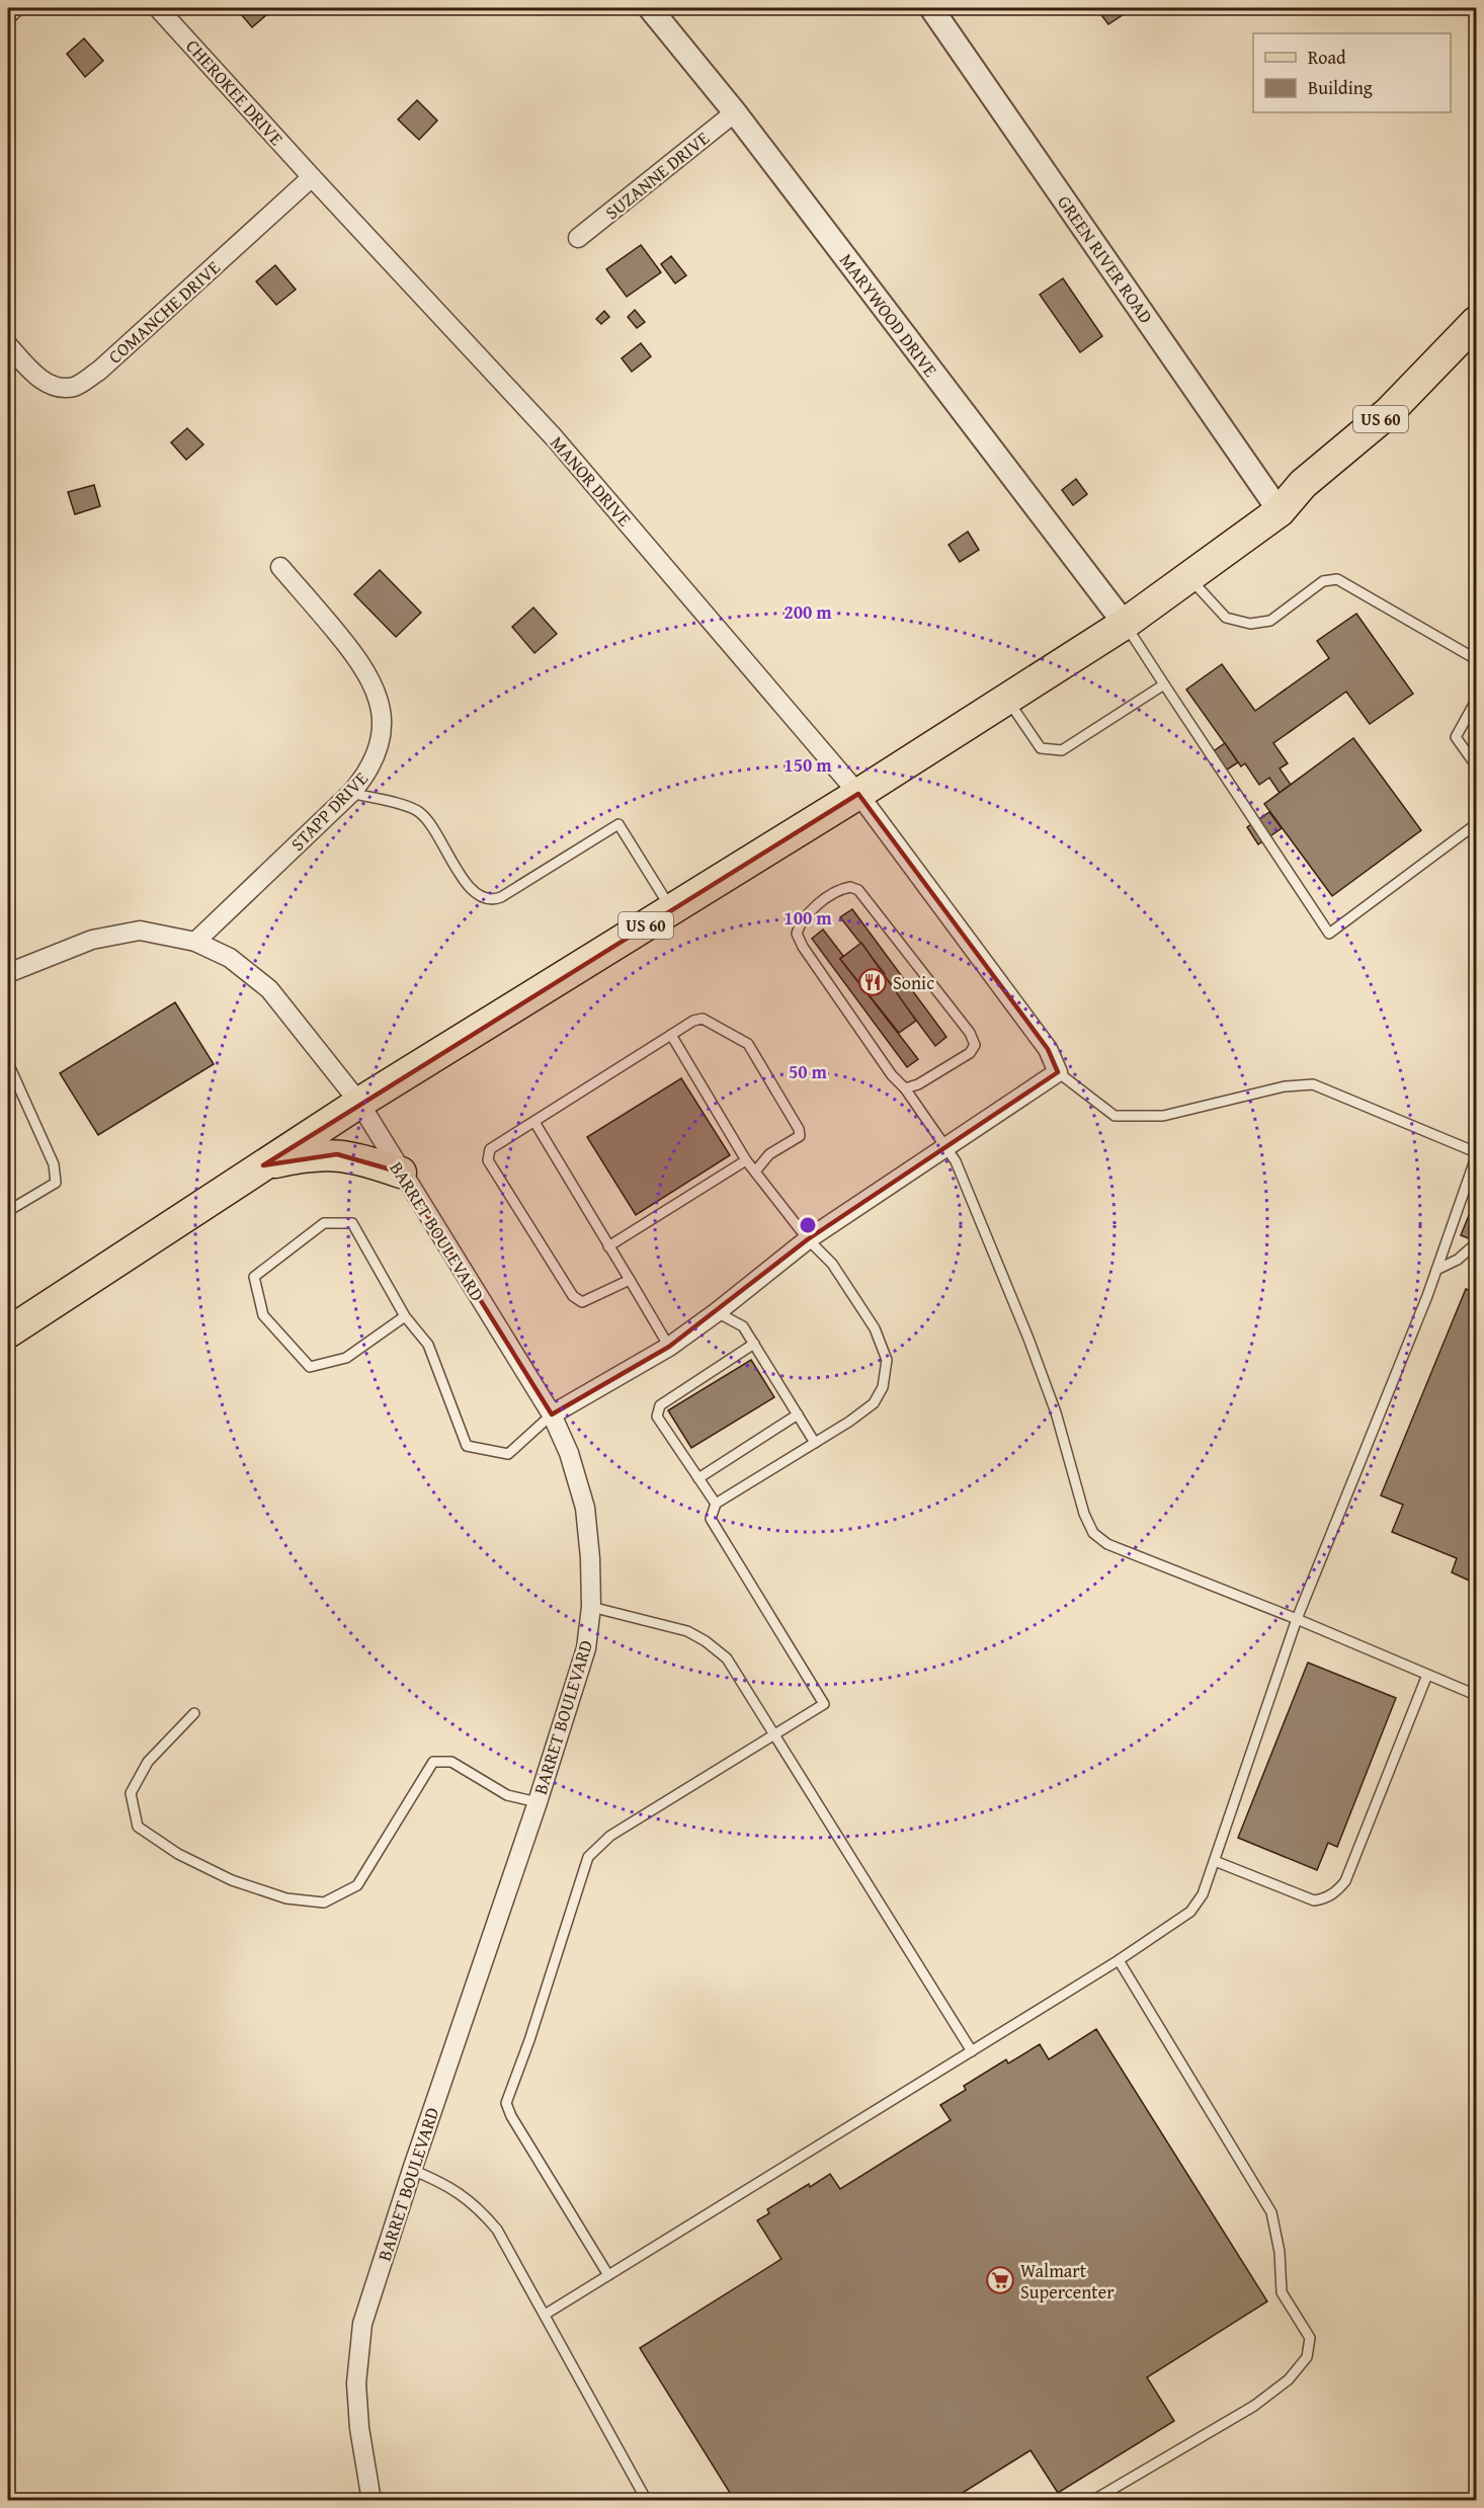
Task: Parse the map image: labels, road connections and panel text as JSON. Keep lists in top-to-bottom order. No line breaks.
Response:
{"streets":{"main road":["US 60"],"street":["CHEROKEE DRIVE","SUZANNE DRIVE","GREEN RIVER ROAD","COMANCHE DRIVE","MARYWOOD DRIVE","MANOR DRIVE","STAPP DRIVE","BARRET BOULEVARD"]},"crossings":[["CHEROKEE DRIVE","COMANCHE DRIVE"],["CHEROKEE DRIVE","MANOR DRIVE"],["SUZANNE DRIVE","MARYWOOD DRIVE"],["GREEN RIVER ROAD","US 60"],["COMANCHE DRIVE","MANOR DRIVE"],["MARYWOOD DRIVE","US 60"],["US 60","MANOR DRIVE"],["US 60","BARRET BOULEVARD"],["STAPP DRIVE","BARRET BOULEVARD"]],"places":{"restaurant":["Sonic"],"supermarket":["Walmart Supercenter"]},"legend":["Road","Building"],"rings":["200 m","150 m","100 m","50 m"]}
